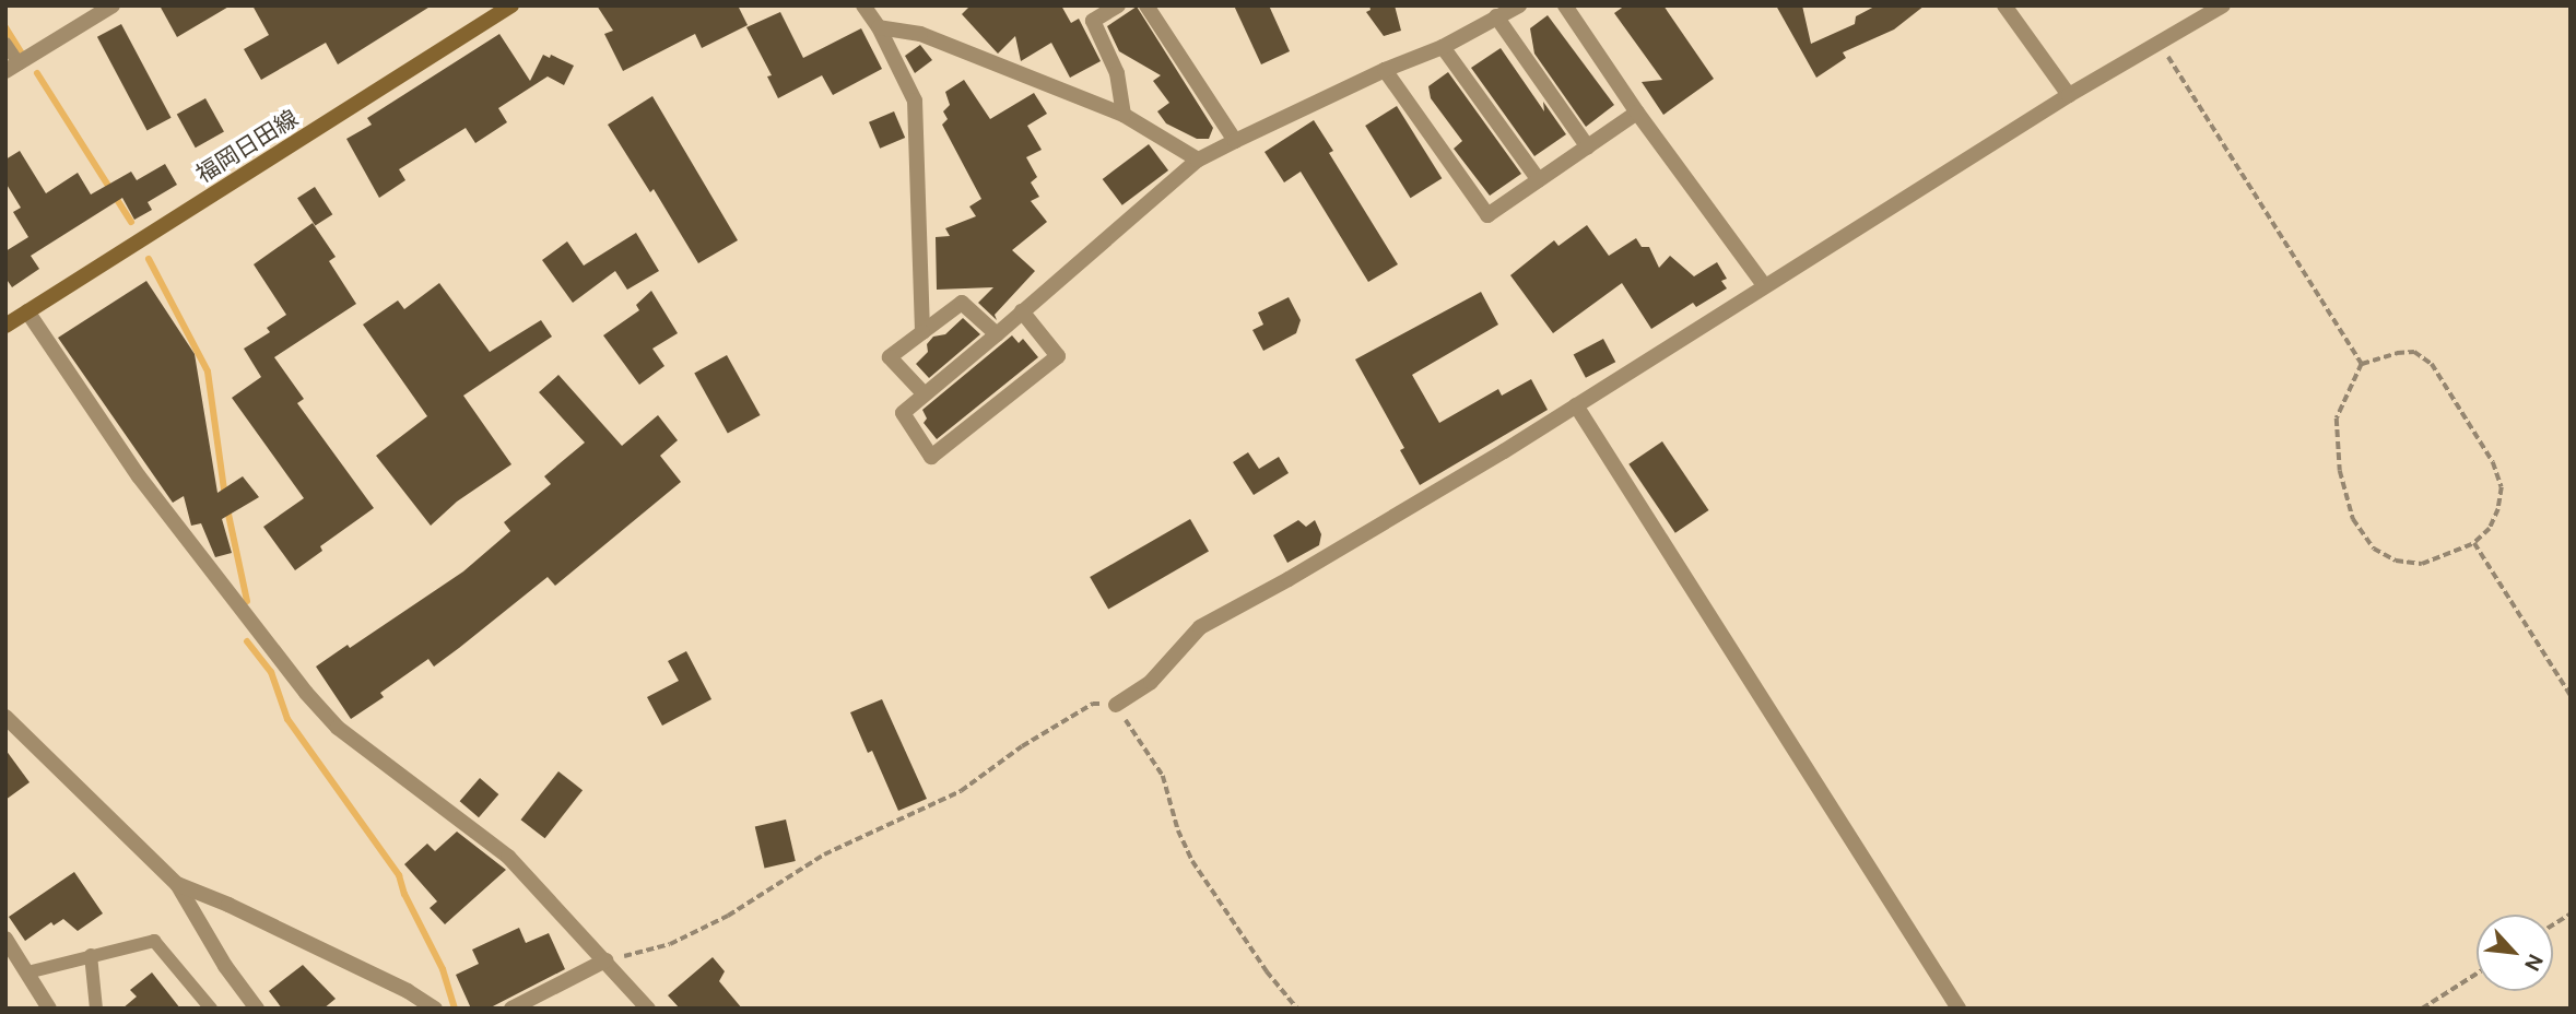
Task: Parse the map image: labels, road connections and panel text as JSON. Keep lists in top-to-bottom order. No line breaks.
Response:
{"streets":{"main road":["福岡日田線"]},"north":"bottom right"}
